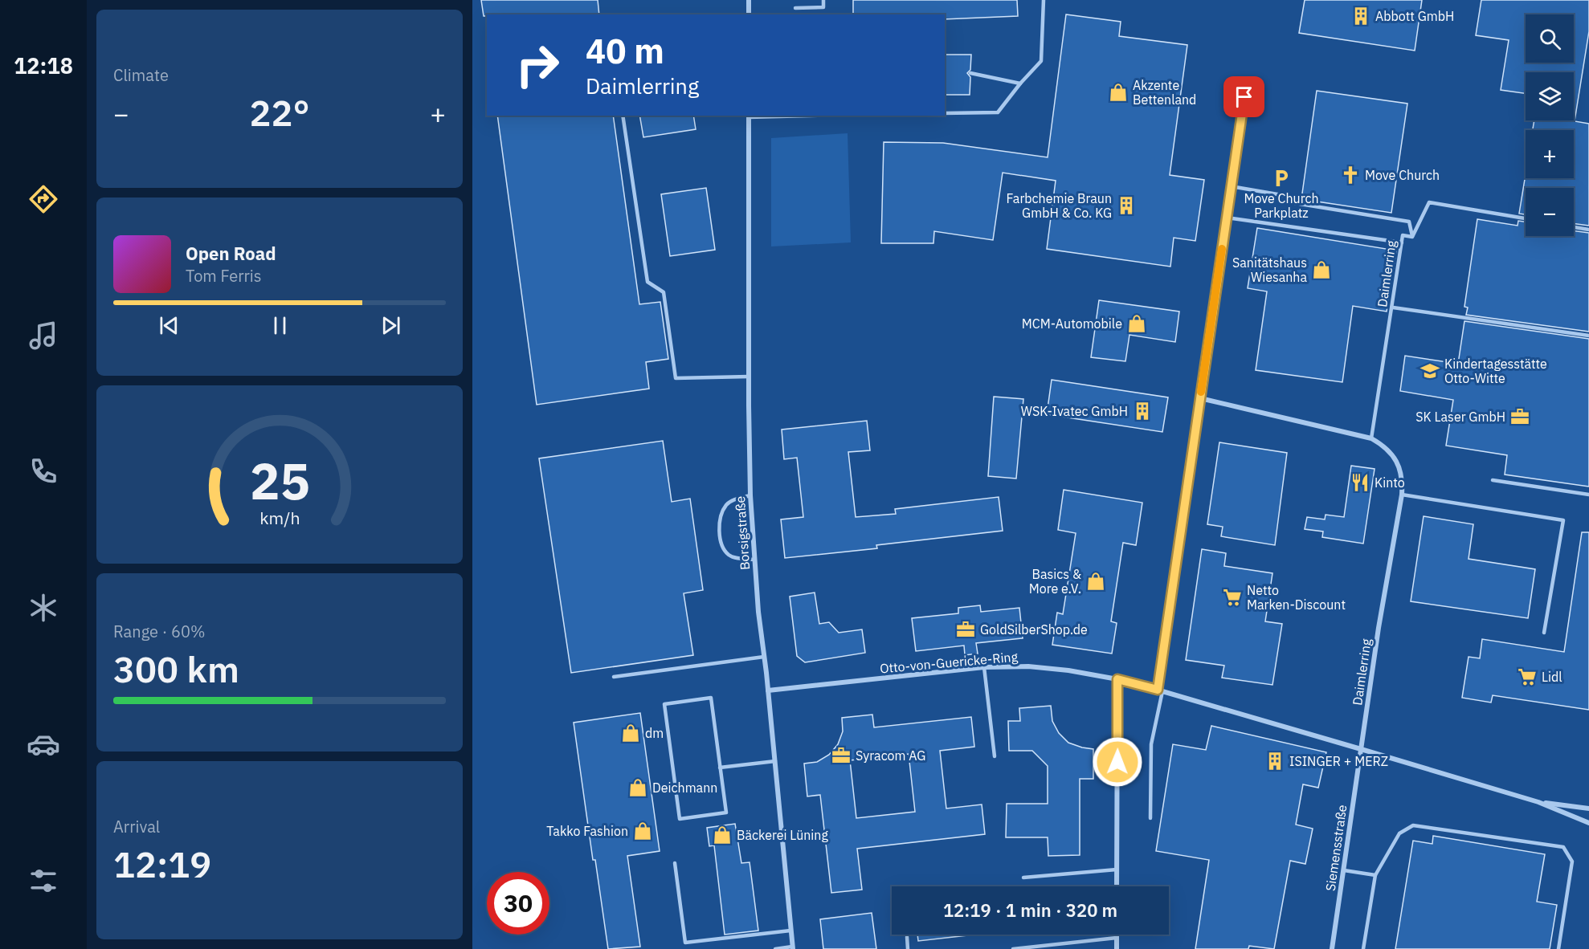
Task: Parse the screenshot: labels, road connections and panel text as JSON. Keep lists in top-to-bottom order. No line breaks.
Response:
{"streets":{"street":["Daimlerring","Borsigstraße","Otto-von-Guericke-Ring","Siemensstraße"]},"crossings":[["Daimlerring","Siemensstraße"],["Borsigstraße","Otto-von-Guericke-Ring"]],"places":{"building":["Abbott GmbH","Farbchemie Braun GmbH & Co. KG","WSK-Ivatec GmbH","ISINGER + MERZ"],"shop":["Akzente Bettenland","Sanitätshaus Wiesanha","MCM-Automobile","Basics & More e.V.","dm","Deichmann","Takko Fashion","Bäckerei Lüning"],"church":["Move Church"],"parking":["Move Church Parkplatz"],"school or university":["Kindertagesstätte Otto-Witte"],"office":["SK Laser GmbH","GoldSilberShop.de","Syracom AG"],"restaurant":["Kinto"],"supermarket":["Netto Marken-Discount","Lidl"]},"page":{"tabs":"12:18","tile":["Climate",["Range · 60%","300 km"],["Arrival","12:19"]],"map_buttons":["+","−"],"turn":["40 m","Daimlerring"],"heat":["−","22°","+"],"song":["Open Road","Tom Ferris"],"limit":"30","trip":"12:19 · 1 min · 320 m","gauge":["25","km/h"]}}
